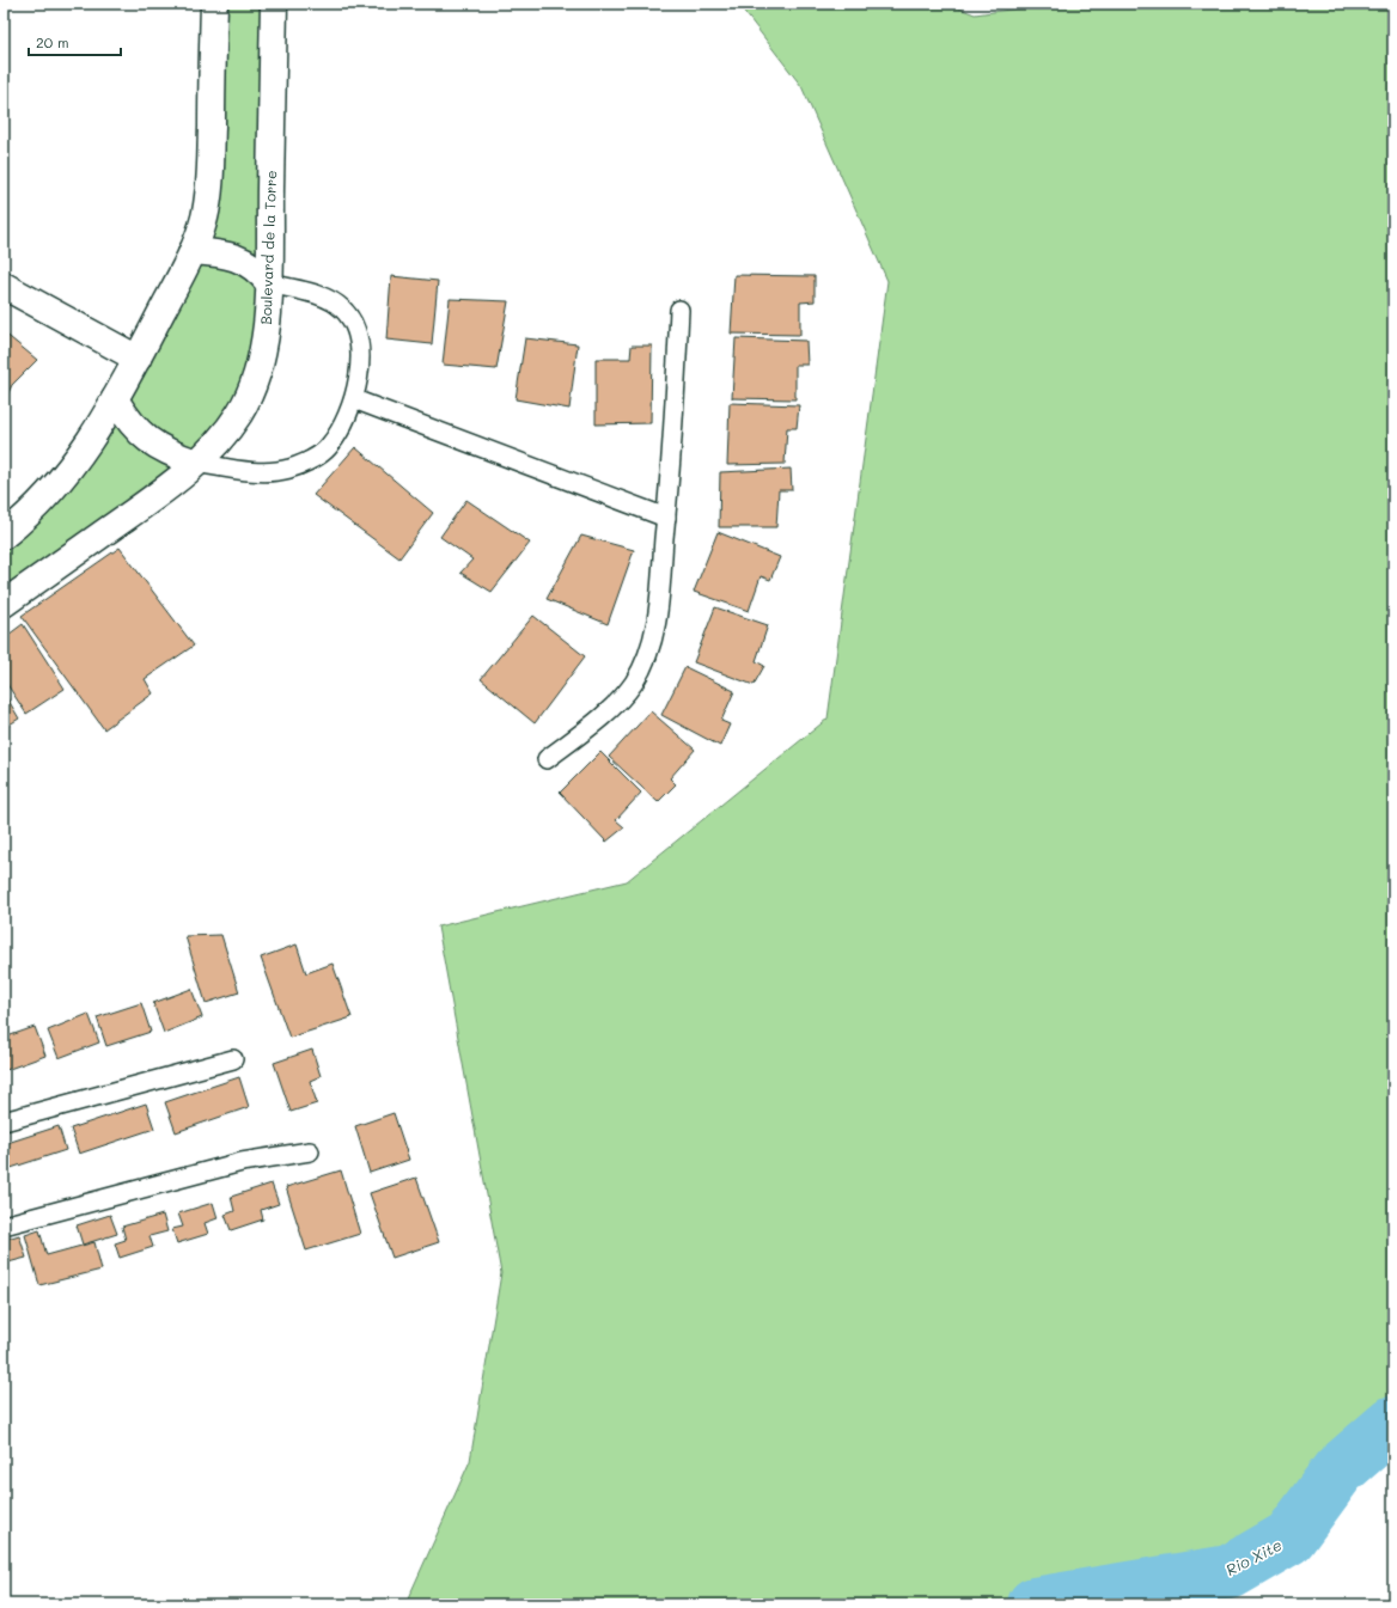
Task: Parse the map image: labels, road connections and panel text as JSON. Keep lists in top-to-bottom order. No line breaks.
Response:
{"streets":{"street":["Boulevard de la Torre"]},"water":["Rio Xite"],"scale_bar":"20 m"}
